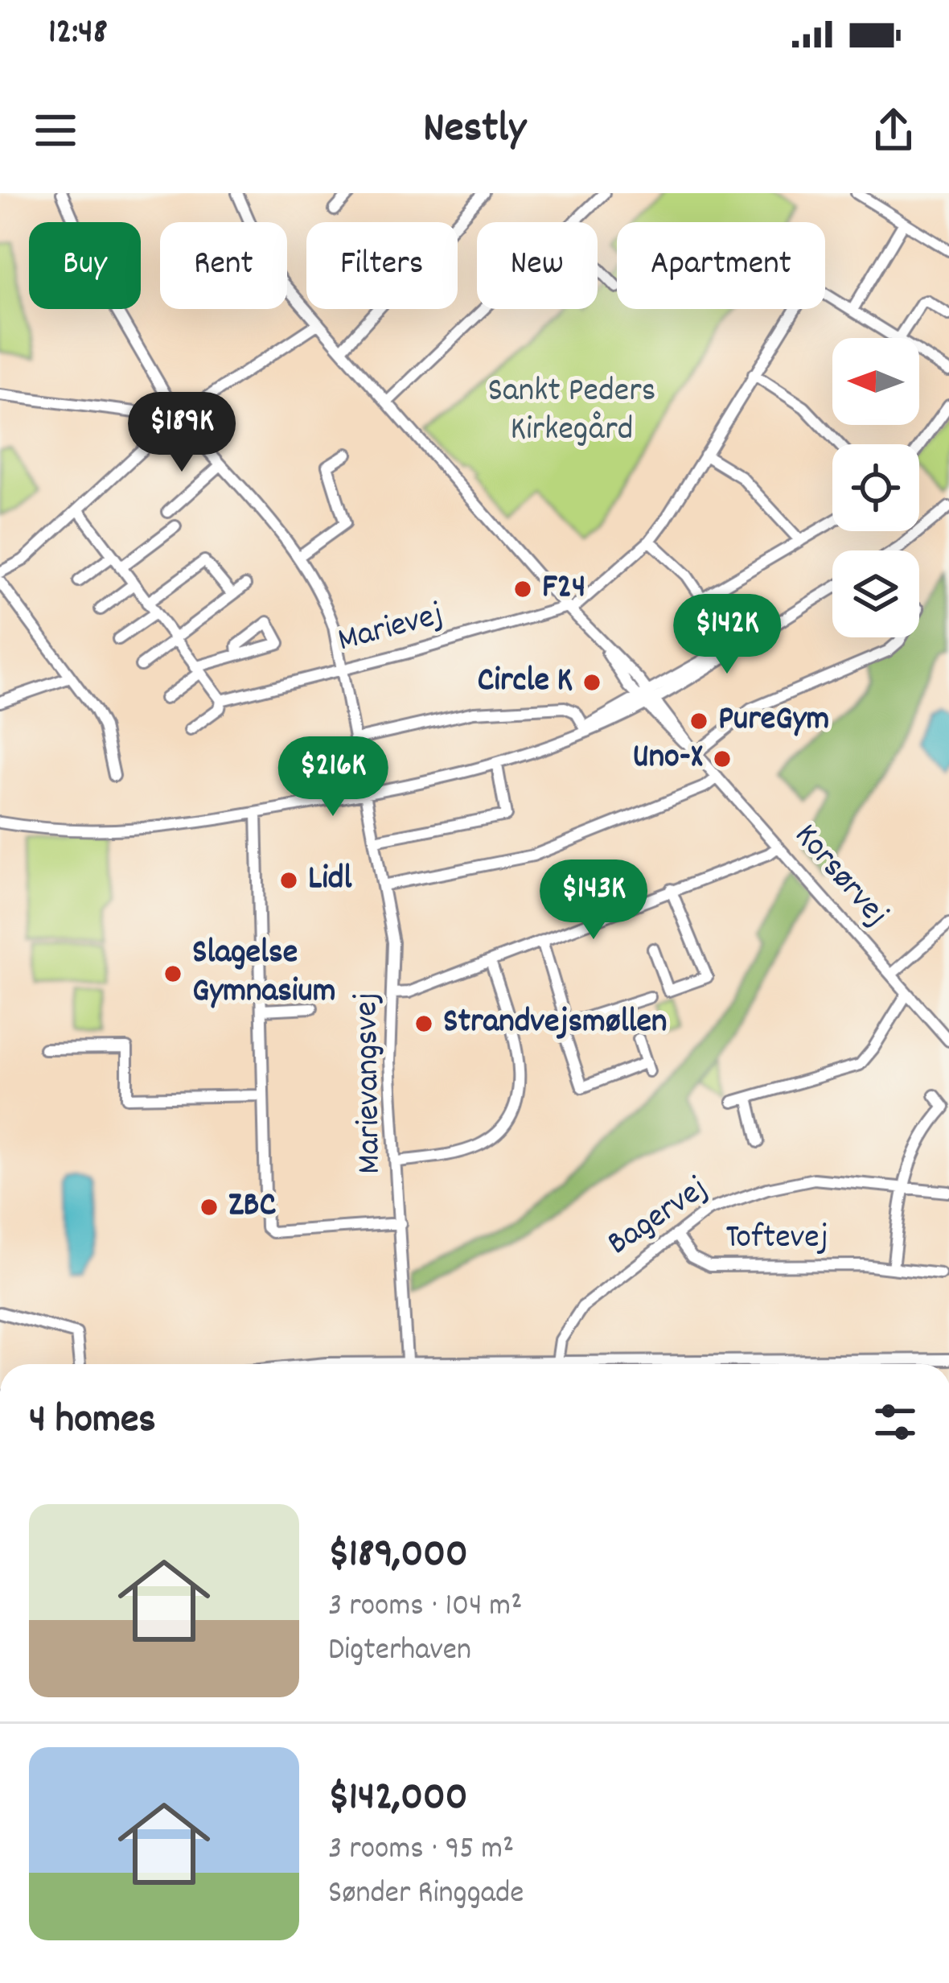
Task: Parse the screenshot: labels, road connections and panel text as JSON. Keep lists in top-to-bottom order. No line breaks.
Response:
{"streets":{"street":["Marievej","Korsørvej","Marievangsvej","Bagervej","Toftevej"]},"crossings":[["Marievej","Korsørvej"],["Marievej","Marievangsvej"],["Bagervej","Toftevej"]],"parks":["Sankt Peders Kirkegård"],"places":["F24","Circle K","PureGym","Uno-X","Lidl","Slagelse Gymnasium","Strandvejsmøllen","ZBC"],"north":"left","page":{"status":"12:48","header":"Nestly","chip":["Buy","Rent","Filters","New","Apartment"],"price":["$189K","$142K","$216K","$143K"],"heading":"4 homes","list":[{"name":"$189,000","note":"3 rooms · 104 m² · Digterhaven"},{"name":"$142,000","note":"3 rooms · 95 m² · Sønder Ringgade"}]}}
